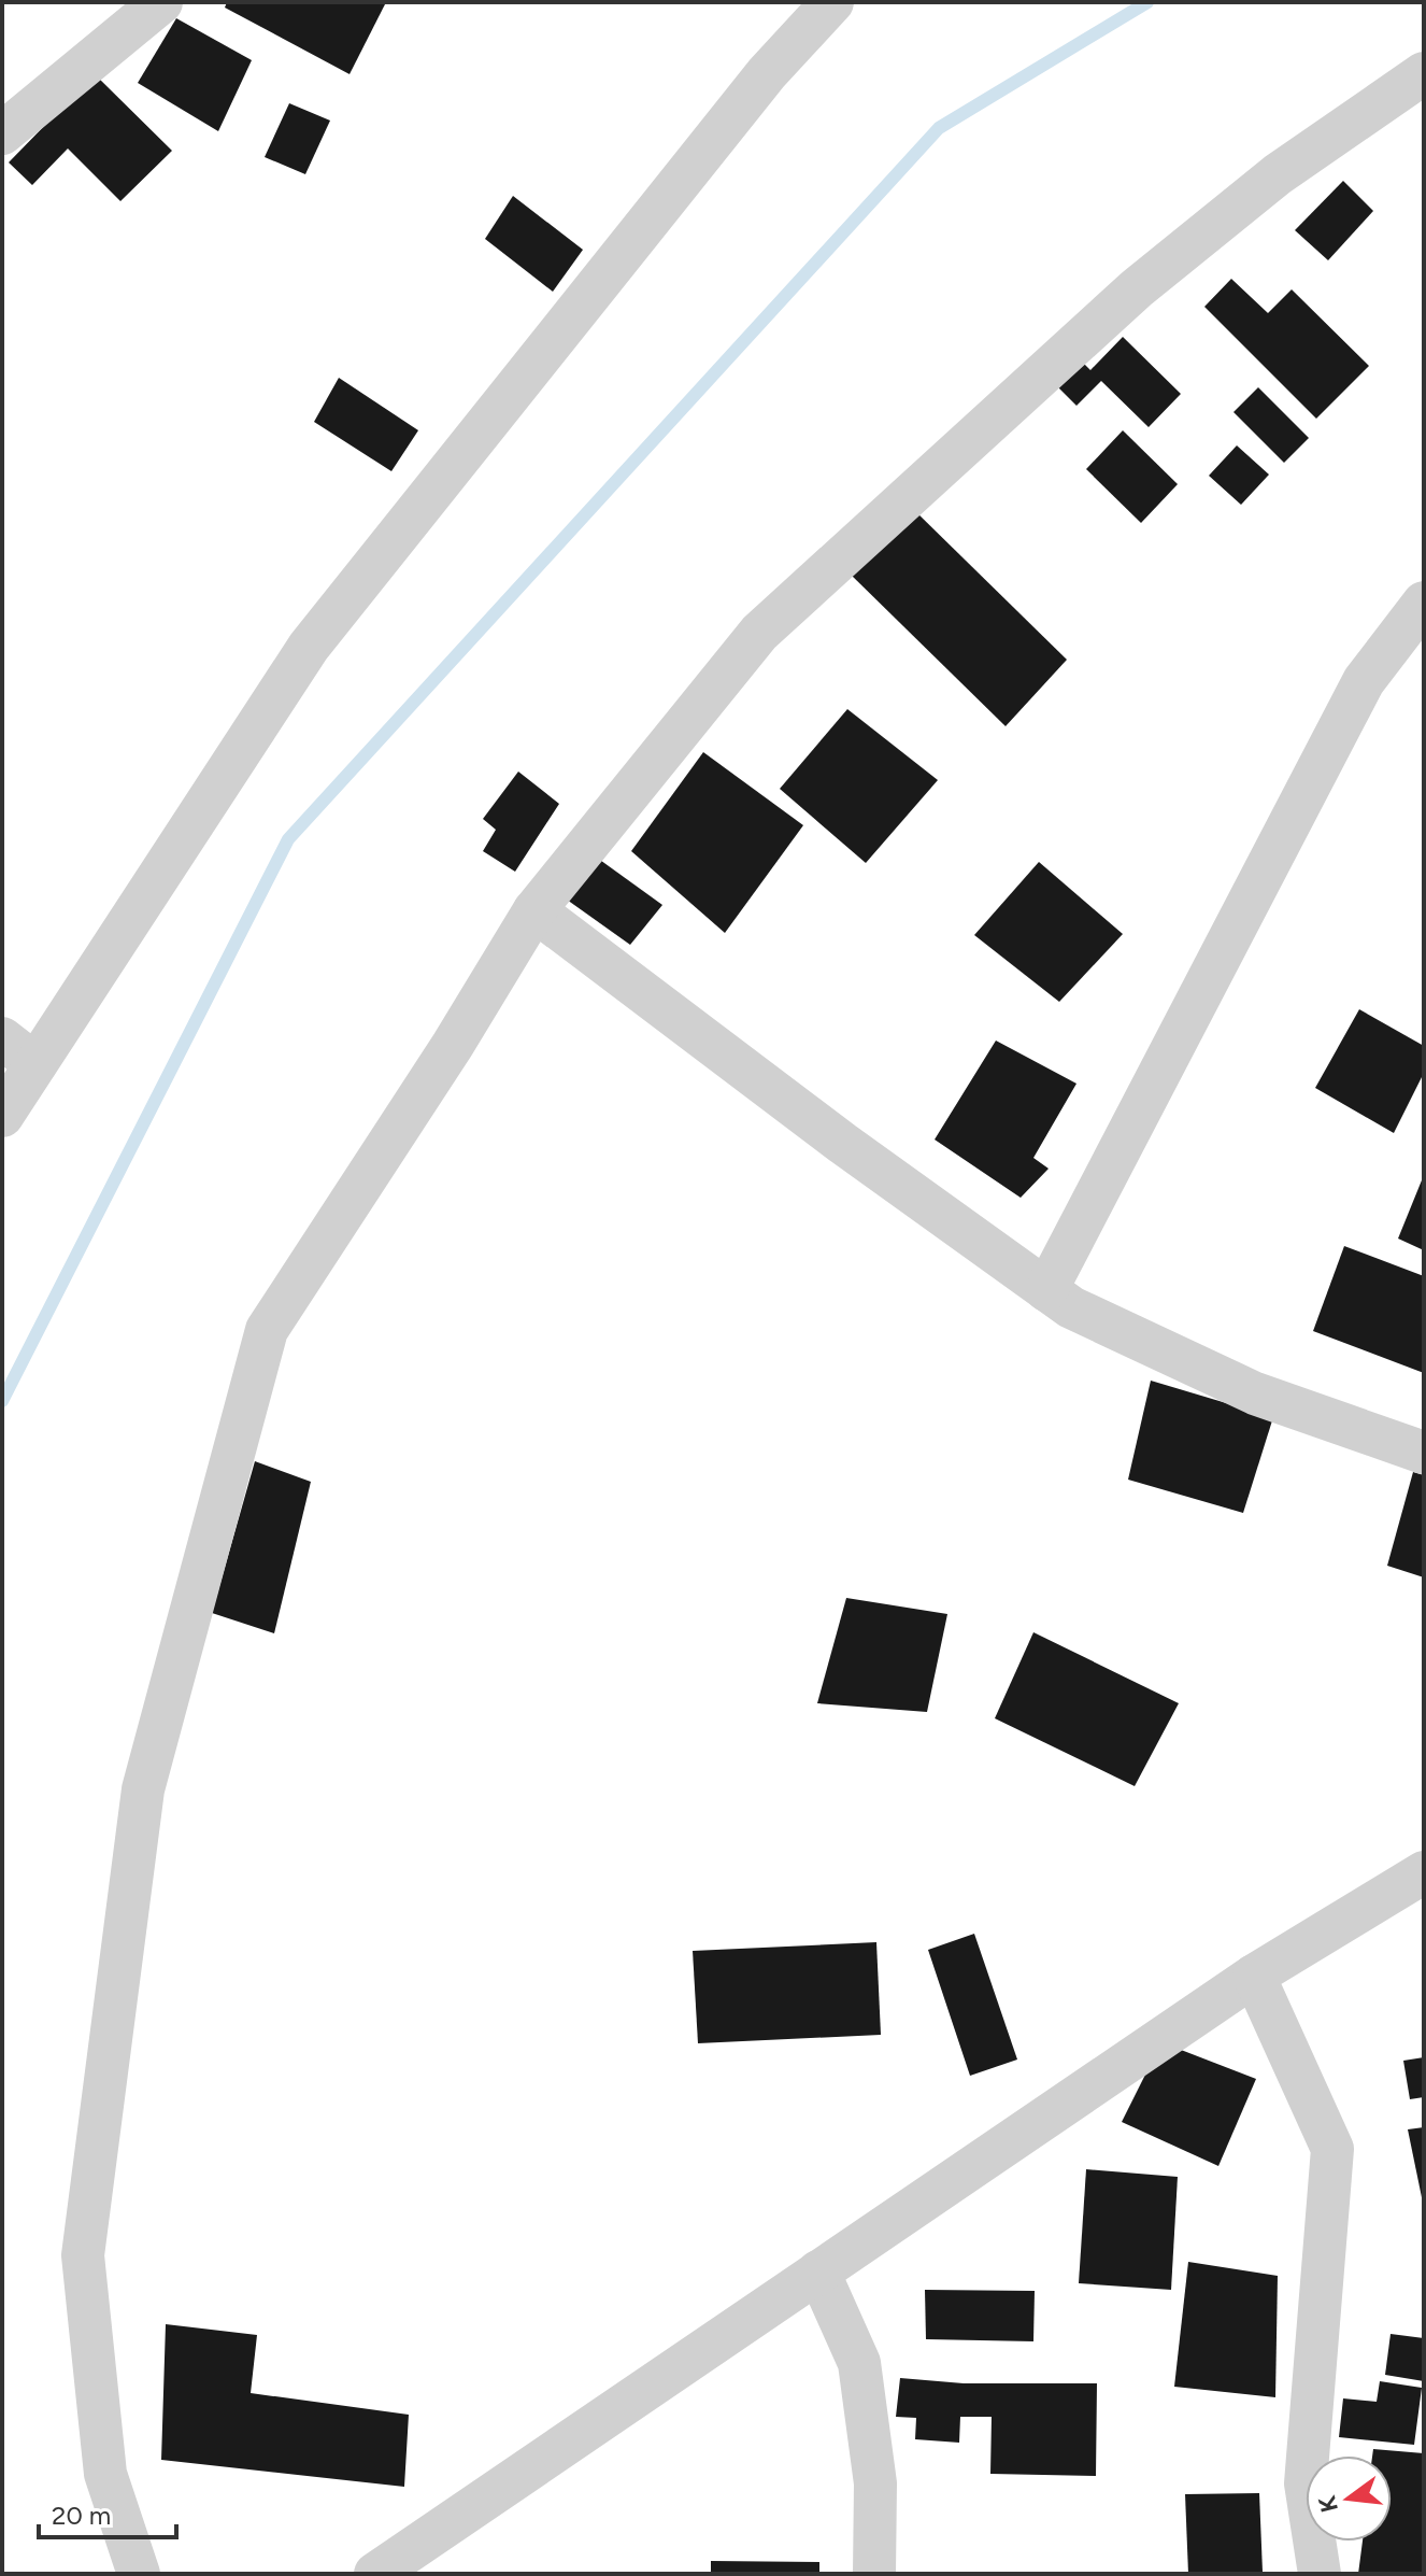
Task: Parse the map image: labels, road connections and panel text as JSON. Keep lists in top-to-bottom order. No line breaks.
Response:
{"scale_bar":"20 m","north":"left"}
